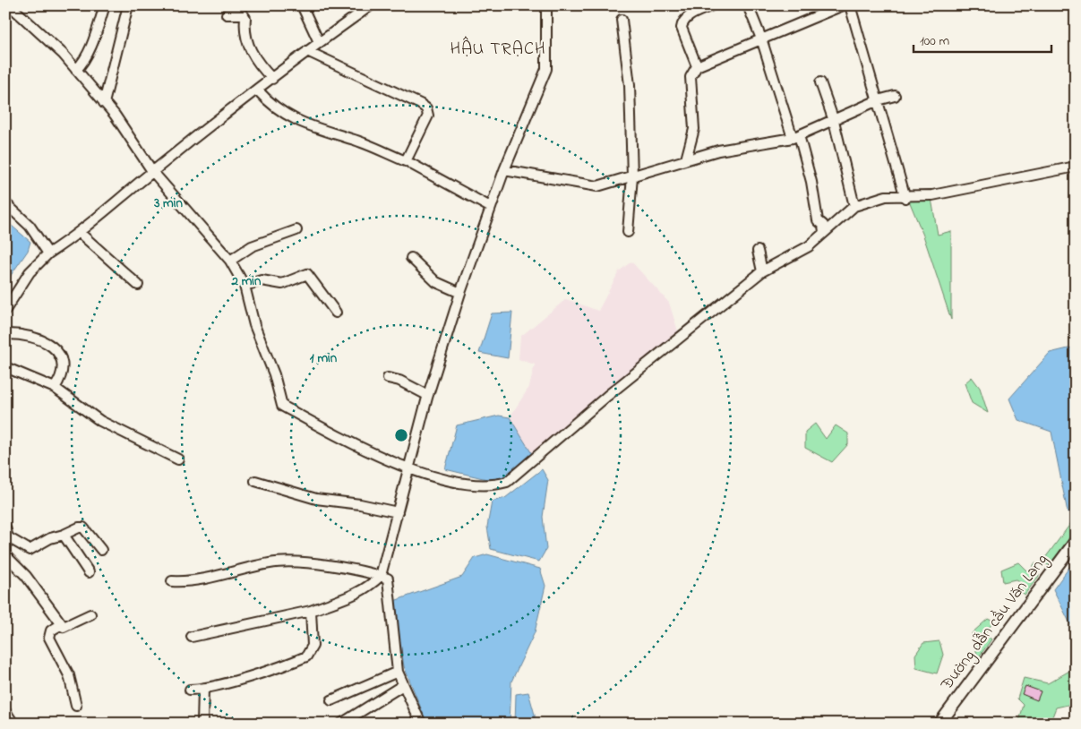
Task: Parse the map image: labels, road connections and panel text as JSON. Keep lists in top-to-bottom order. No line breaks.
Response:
{"streets":{"main road":["Đường dẫn cầu Văn Lang"]},"districts":["HẬU TRẠCH"],"scale_bar":"100 m","rings":["3 min","2 min","1 min"]}
